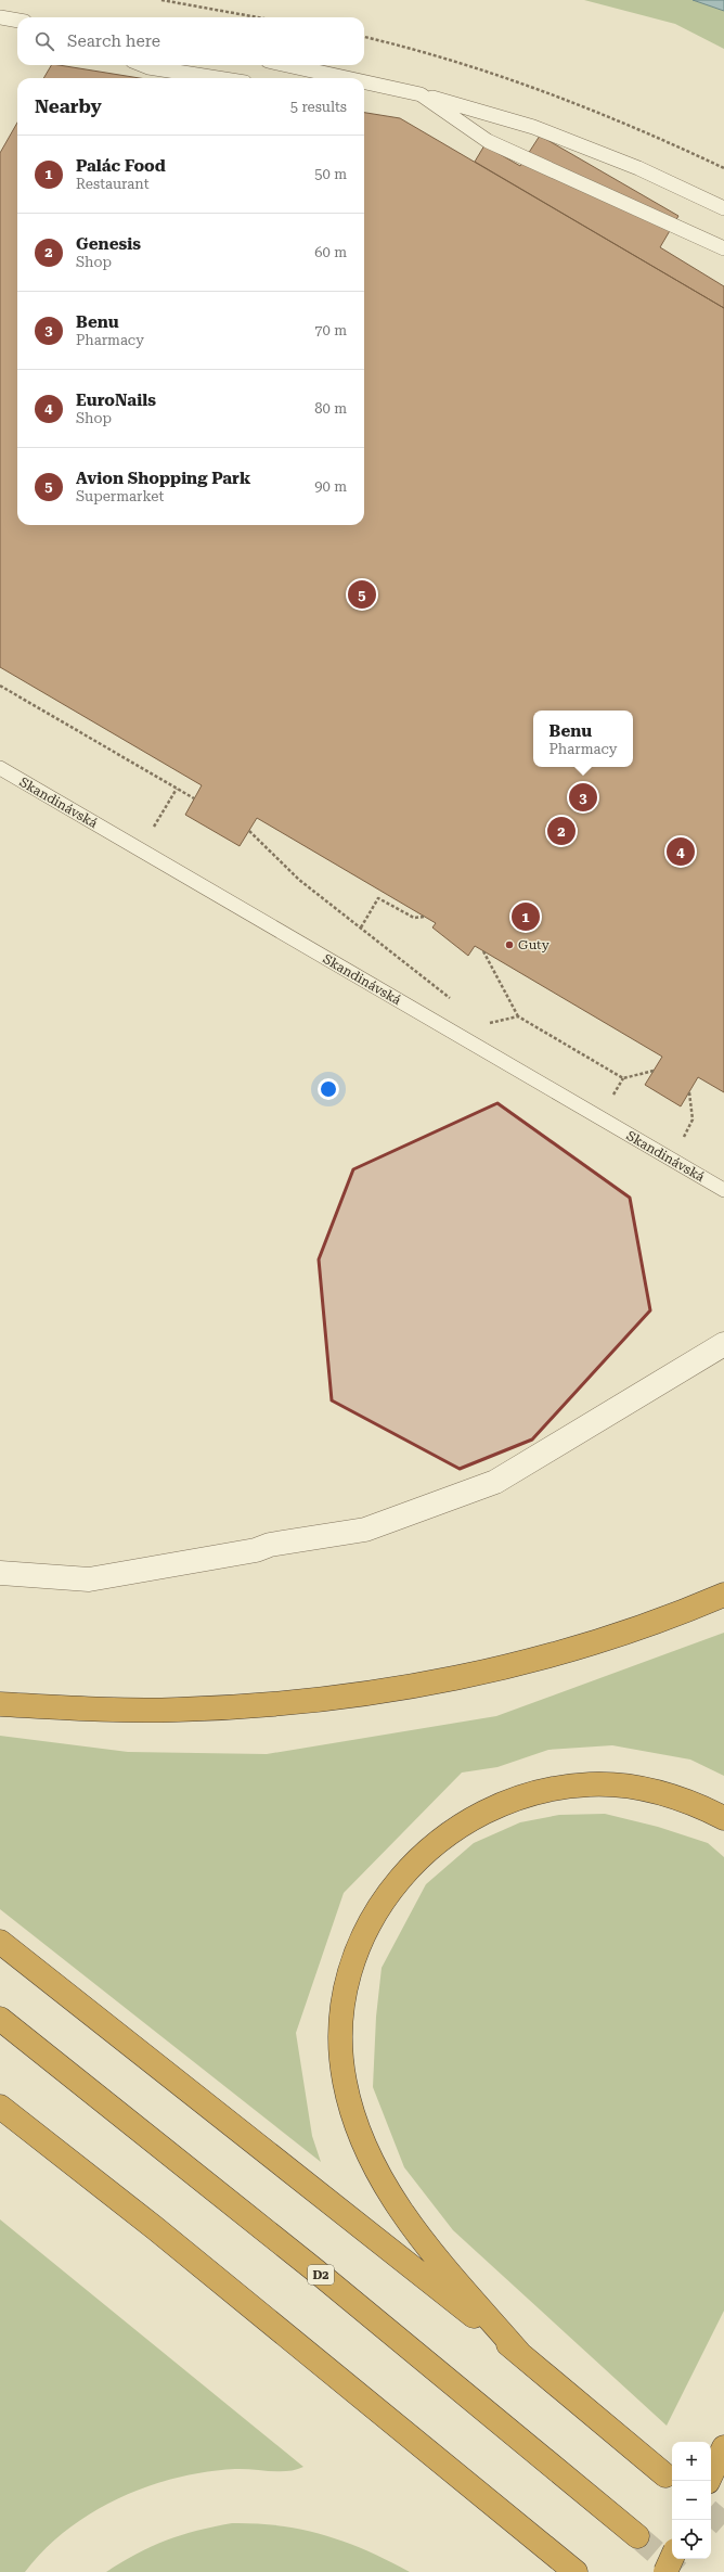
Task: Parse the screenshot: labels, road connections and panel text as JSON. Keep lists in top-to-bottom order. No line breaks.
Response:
{"streets":{"highway":["D2"],"lane":["Skandinávská"]},"places":["Guty"],"page":{"search":"Search here","heading":["Nearby","5 results"],"list":[{"mark":"1","name":"Palác Food","note":"Restaurant","value":"50 m"},{"mark":"2","name":"Genesis","note":"Shop","value":"60 m"},{"mark":"3","name":"Benu","note":"Pharmacy","value":"70 m"},{"mark":"4","name":"EuroNails","note":"Shop","value":"80 m"},{"mark":"5","name":"Avion Shopping Park","note":"Supermarket","value":"90 m"}],"pins":["5","3","2","4","1"],"popup":["Benu","Pharmacy"],"map_buttons":["+","−"]}}
